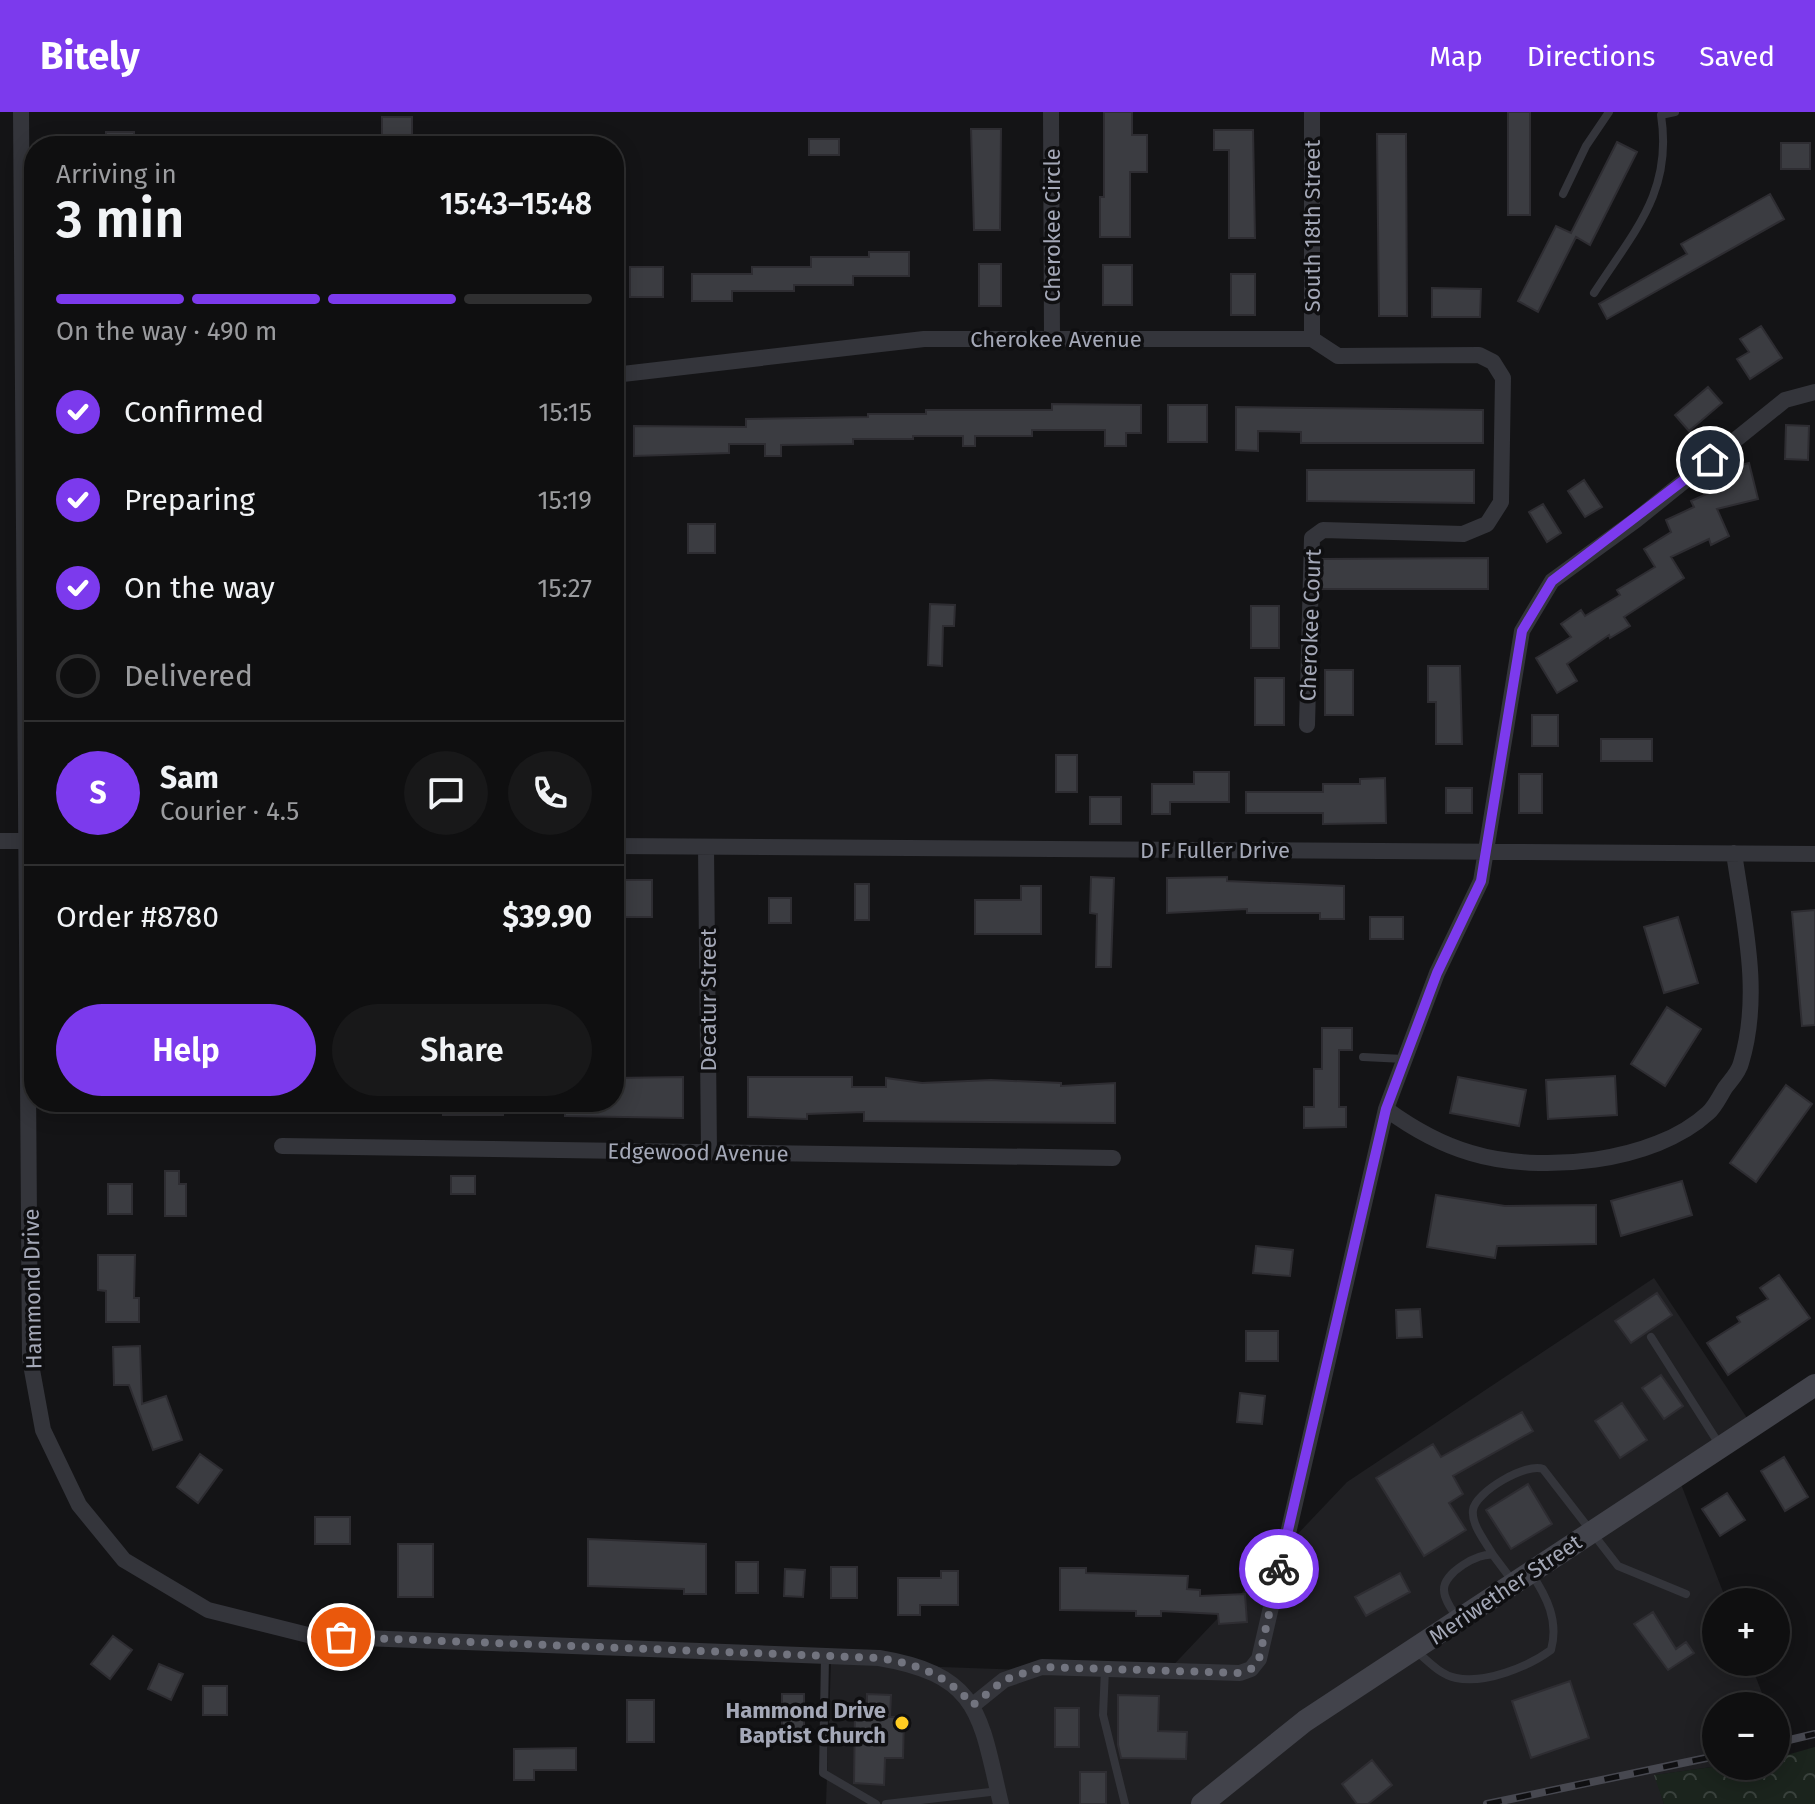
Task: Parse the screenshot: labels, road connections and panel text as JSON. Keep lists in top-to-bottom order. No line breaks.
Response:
{"streets":{"street":["Cherokee Circle","South 18th Street","Cherokee Avenue","Cherokee Court","D F Fuller Drive","Decatur Street","Edgewood Avenue","Hammond Drive","Meriwether Street"]},"crossings":[["Cherokee Circle","Cherokee Avenue"],["South 18th Street","Cherokee Avenue"],["Cherokee Avenue","Cherokee Court"],["D F Fuller Drive","Decatur Street"],["Decatur Street","Edgewood Avenue"]],"places":["Hammond Drive Baptist Church"],"page":{"header":"Bitely","nav":["Map","Directions","Saved"],"heading":["3 min","Arriving in","15:43–15:48"],"panel":["Sam","Courier · 4.5","Order #8780","$39.90"],"bar":"On the way · 490 m","list":[["Confirmed","15:15"],["Preparing","15:19"],["On the way","15:27"],"Delivered"],"round":"S","buttons":["Help","Share"],"map_buttons":["+","−"]}}
